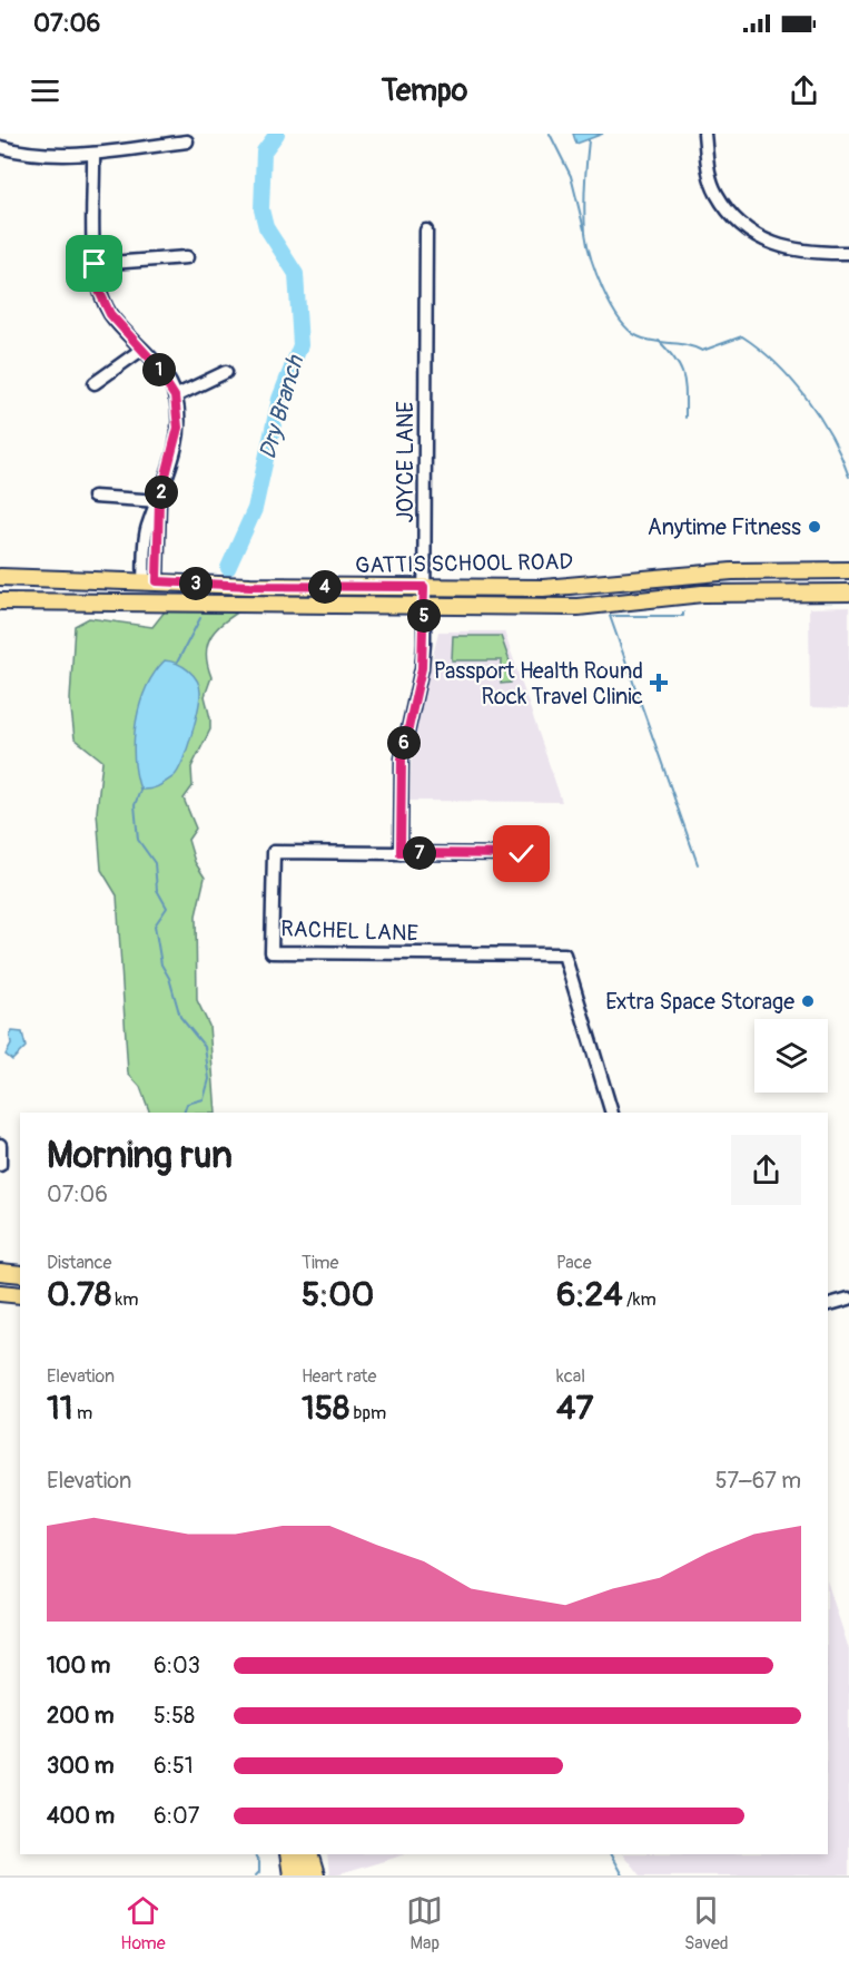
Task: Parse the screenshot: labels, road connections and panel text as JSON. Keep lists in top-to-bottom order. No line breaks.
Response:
{"streets":{"main road":["GATTIS SCHOOL ROAD"],"street":["JOYCE LANE","RACHEL LANE"]},"crossings":[["JOYCE LANE","GATTIS SCHOOL ROAD"],["JOYCE LANE","RACHEL LANE"]],"water":["Dry Branch"],"places":{"other":["Anytime Fitness","Extra Space Storage"],"health":["Passport Health Round Rock Travel Clinic"]},"page":{"status":"07:06","header":"Tempo","pins":["1","2","3","4","5","6","7"],"heading":["Morning run","07:06"],"stats":[["Distance","0.78 km"],["Time","5:00"],["Pace","6:24 /km"],["Elevation","11 m"],["Heart rate","158 bpm"],["kcal","47"]],"chart":["Elevation","57–67 m"],"list":[{"name":"100 m","note":"6:03"},{"name":"200 m","note":"5:58"},{"name":"300 m","note":"6:51"},{"name":"400 m","note":"6:07"}],"tabs":["Home","Map","Saved"]}}
